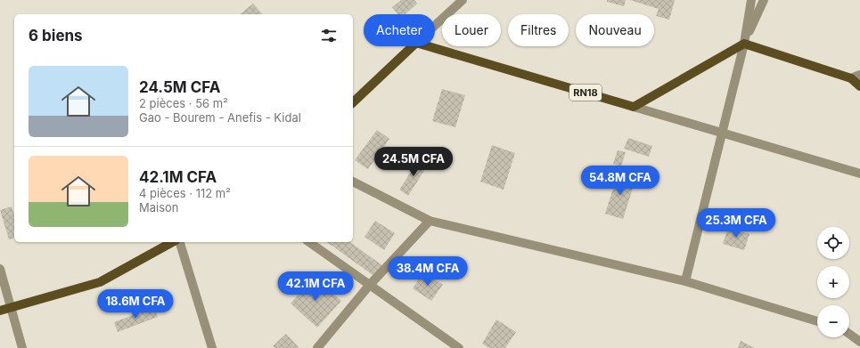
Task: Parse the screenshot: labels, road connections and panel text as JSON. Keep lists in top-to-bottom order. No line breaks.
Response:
{"streets":{"main road":["RN18"]},"page":{"chip":["Acheter","Louer","Filtres","Nouveau"],"heading":"6 biens","list":[{"name":"24.5M CFA","note":"2 pièces · 56 m² · Gao - Bourem - Anefis - Kidal"},{"name":"42.1M CFA","note":"4 pièces · 112 m² · Maison"}],"price":["24.5M CFA","54.8M CFA","25.3M CFA","38.4M CFA","42.1M CFA","18.6M CFA"],"map_buttons":["+","−"]}}
